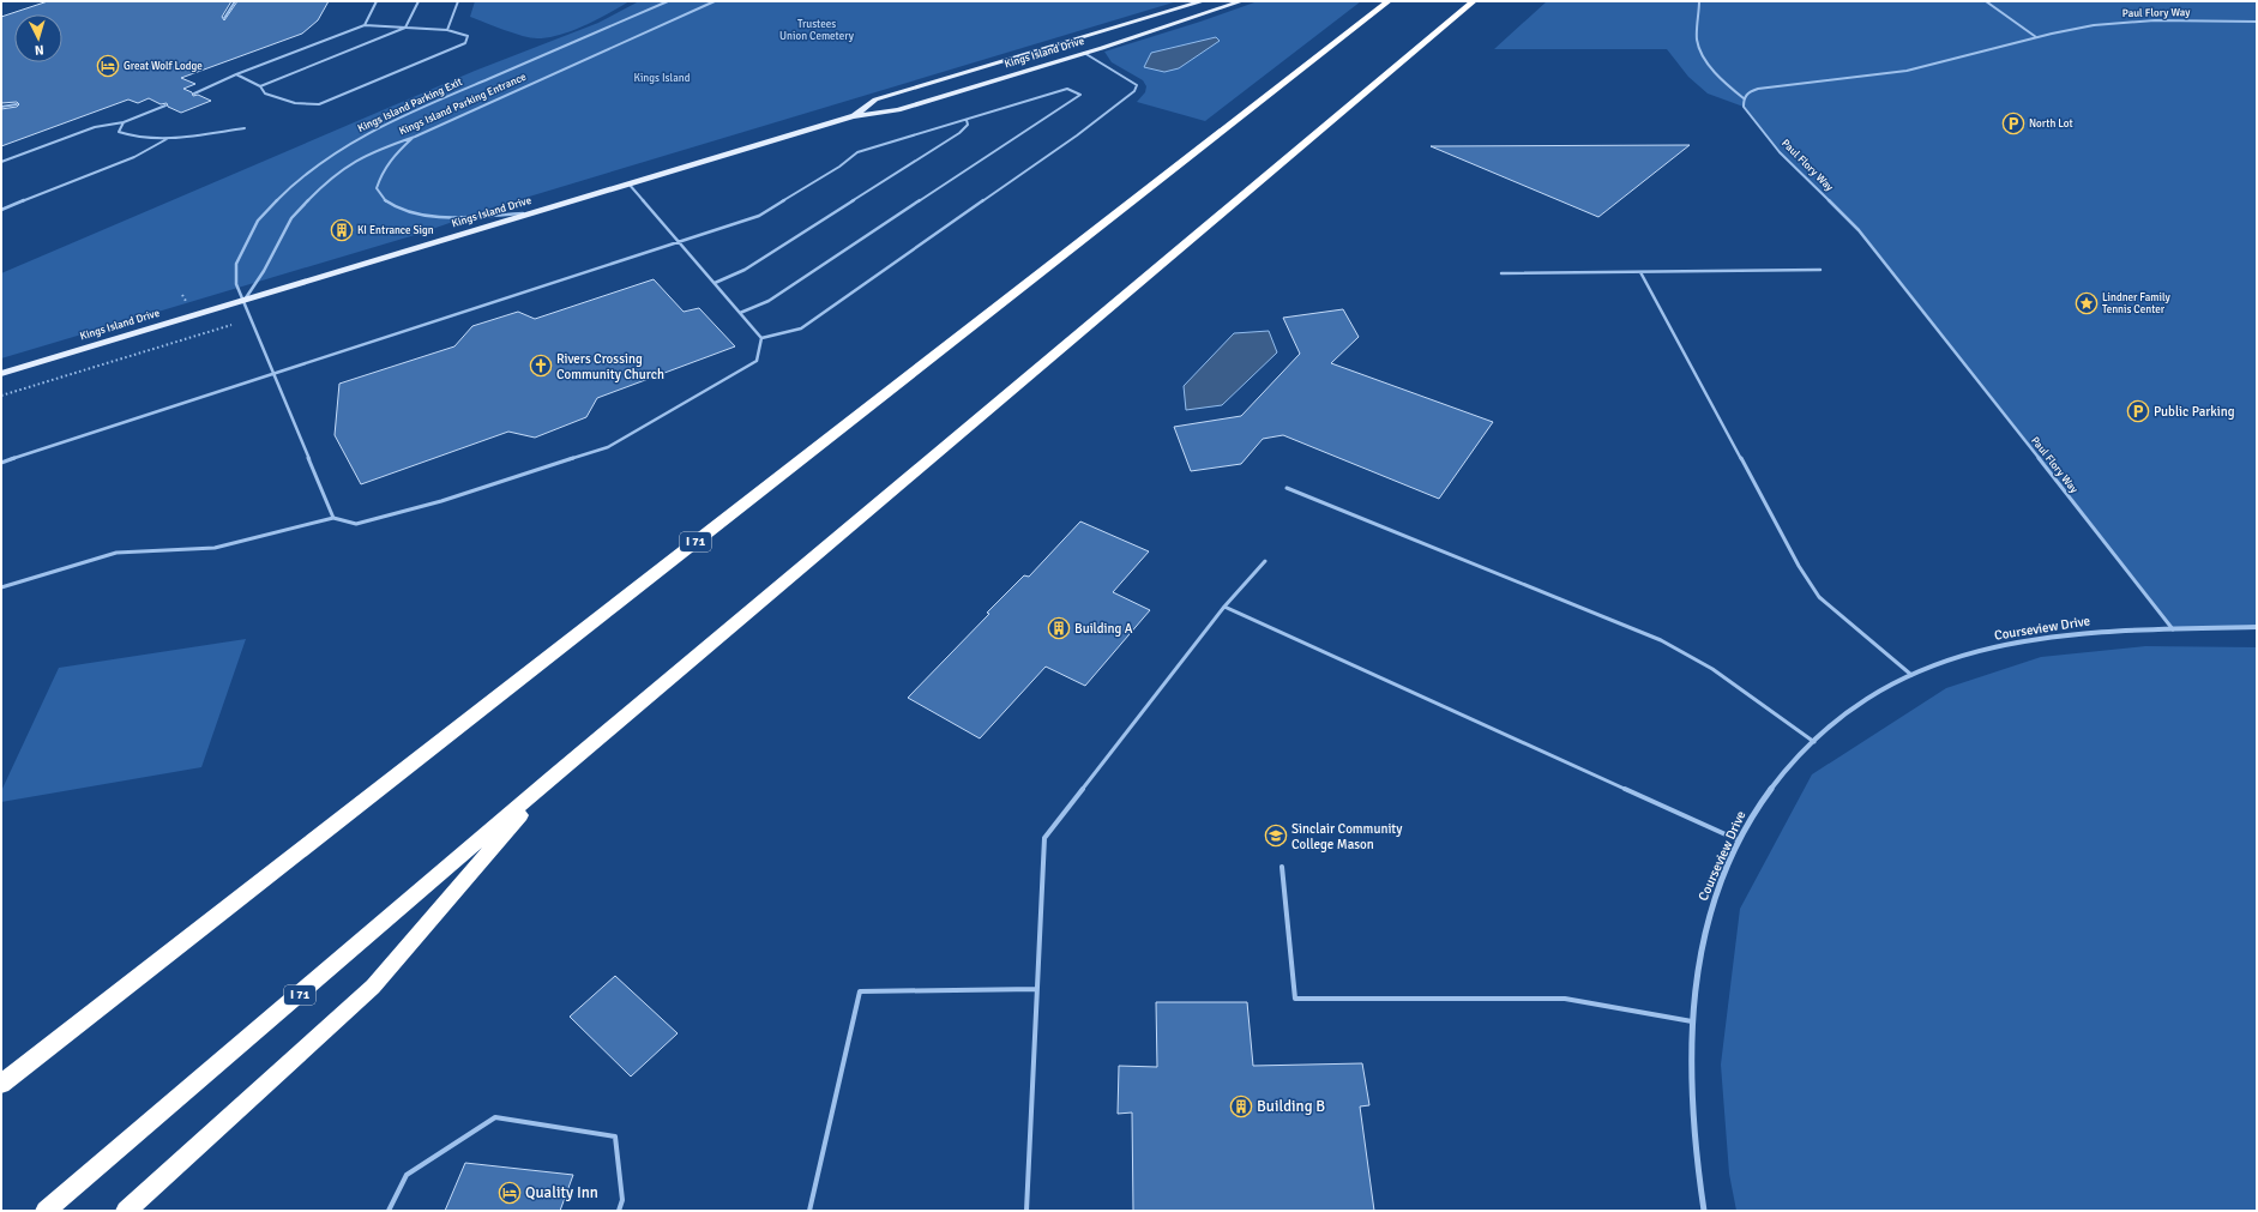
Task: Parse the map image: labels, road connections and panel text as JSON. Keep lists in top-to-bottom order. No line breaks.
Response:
{"streets":{"highway":["I 71"],"main road":["Kings Island Drive"],"street":["Courseview Drive"],"lane":["Paul Flory Way","Kings Island Parking Entrance","Kings Island Parking Exit"]},"crossings":[["Paul Flory Way","Courseview Drive"],["Kings Island Drive","Kings Island Parking Entrance"],["Kings Island Drive","Kings Island Parking Exit"],["Kings Island Parking Entrance","Kings Island Parking Exit"]],"parks":["Trustees Union Cemetery","Kings Island"],"places":{"hotel":["Great Wolf Lodge","Quality Inn"],"parking":["North Lot","Public Parking"],"building":["KI Entrance Sign","Building A","Building B"],"place":["Lindner Family Tennis Center"],"church":["Rivers Crossing Community Church"],"school or university":["Sinclair Community College Mason"]},"north":"bottom"}
